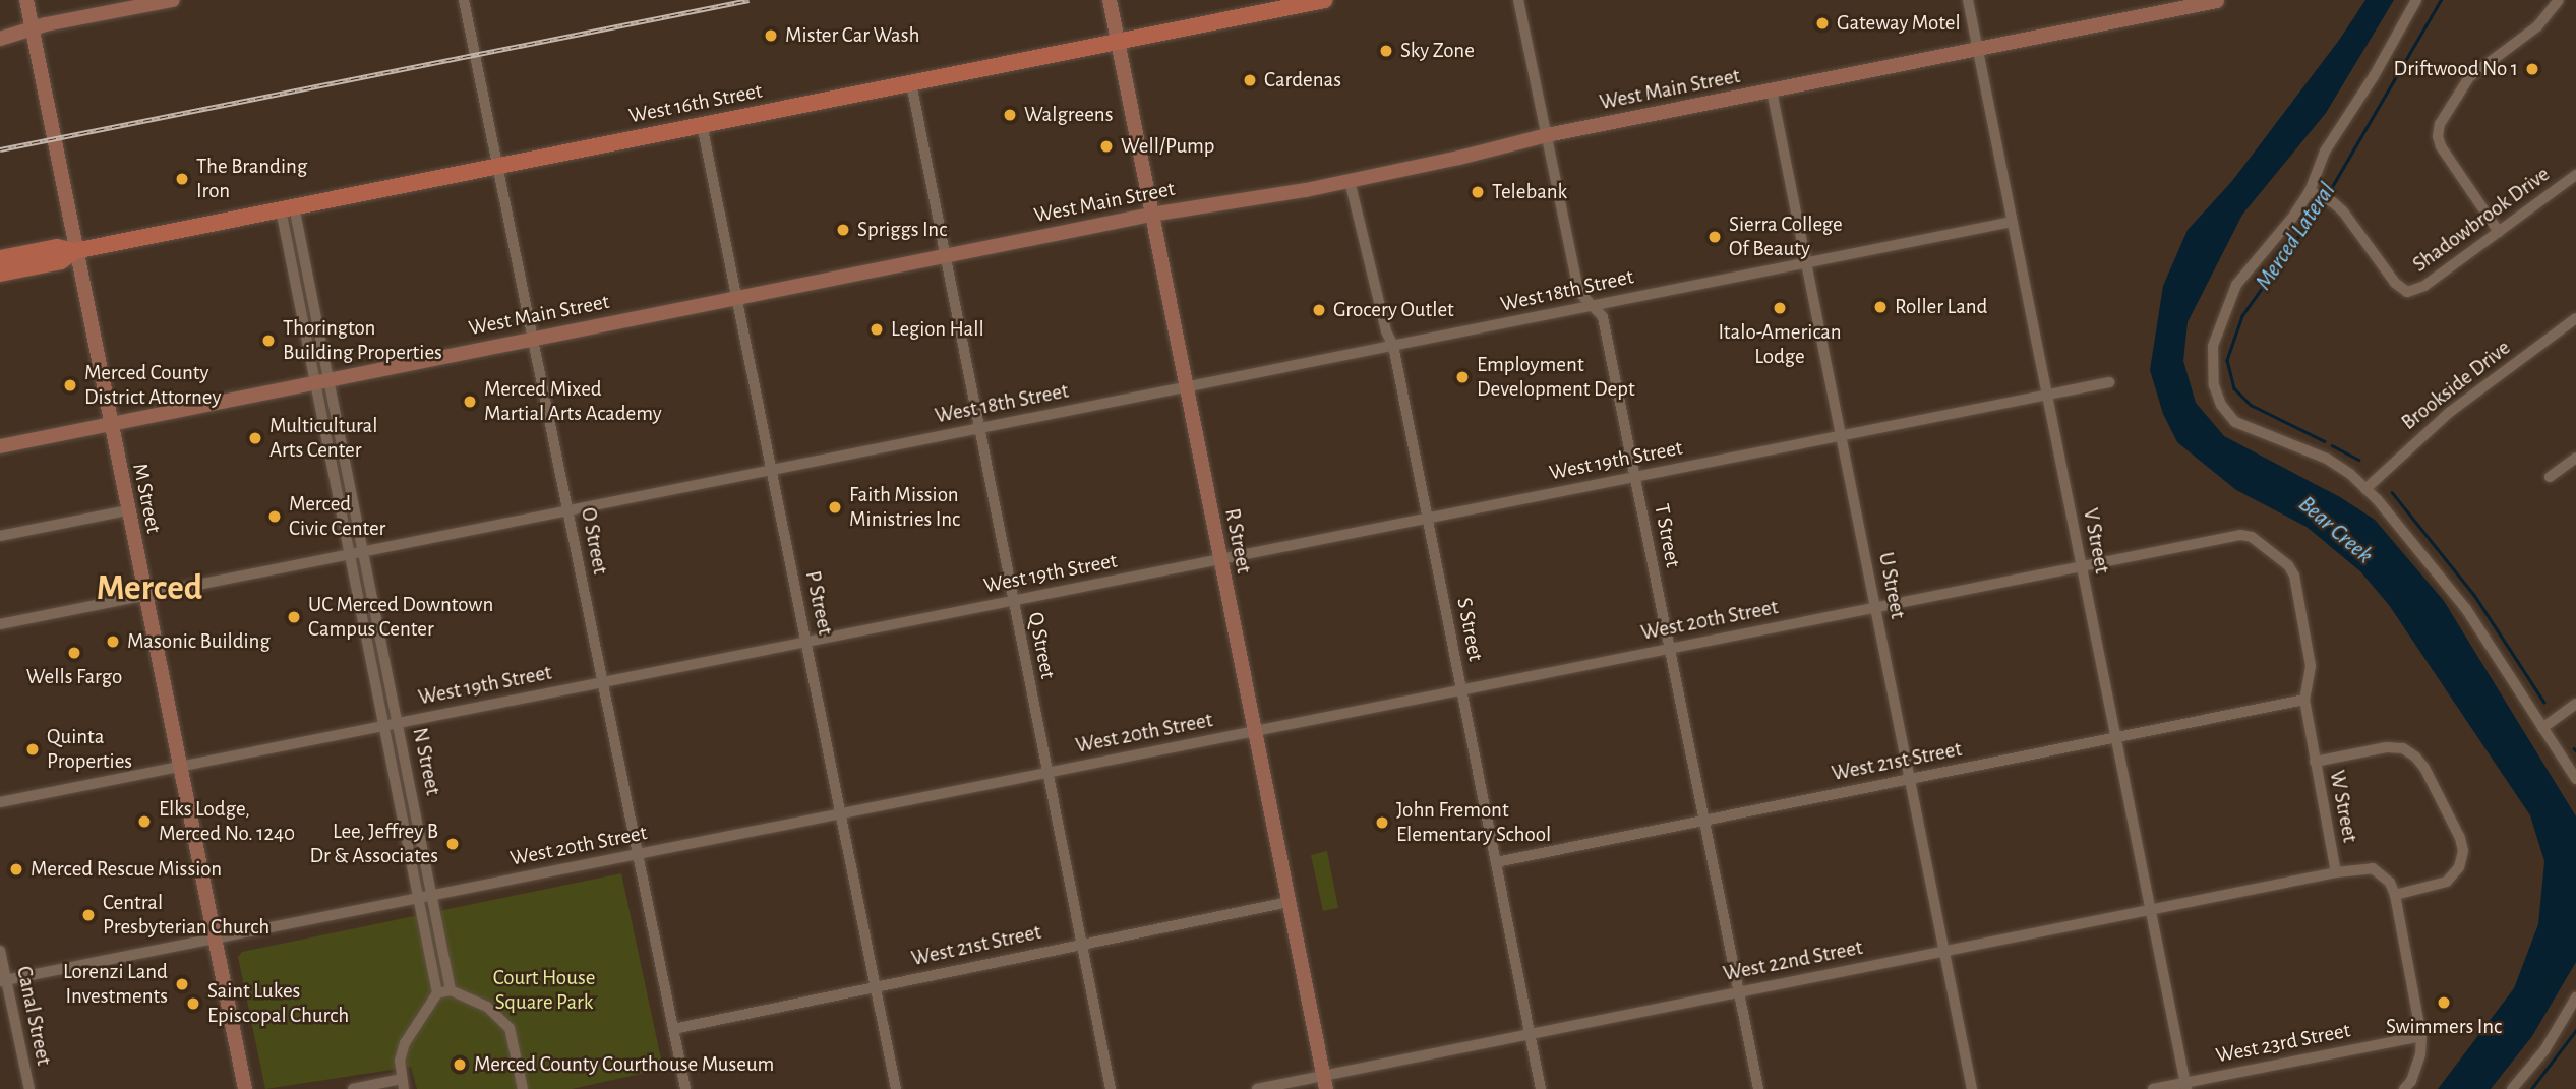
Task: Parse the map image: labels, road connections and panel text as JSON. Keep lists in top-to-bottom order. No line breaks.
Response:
{"streets":{"main road":["West 16th Street"],"street":["West Main Street","Shadowbrook Drive","West 18th Street","Brookside Drive","West 19th Street","M Street","T Street","O Street","R Street","V Street","U Street","P Street","West 20th Street","S Street","Q Street","N Street","West 21st Street","W Street","West 22nd Street","Canal Street","West 23rd Street"]},"crossings":[["West Main Street","M Street"],["West Main Street","T Street"],["West Main Street","O Street"],["West Main Street","R Street"],["West Main Street","V Street"],["West Main Street","U Street"],["West Main Street","P Street"],["West Main Street","S Street"],["West Main Street","Q Street"],["West Main Street","N Street"],["West 16th Street","M Street"],["West 16th Street","O Street"],["West 16th Street","R Street"],["West 16th Street","P Street"],["West 16th Street","Q Street"],["West 16th Street","N Street"],["West 18th Street","M Street"],["West 18th Street","T Street"],["West 18th Street","O Street"],["West 18th Street","R Street"],["West 18th Street","V Street"],["West 18th Street","U Street"],["West 18th Street","P Street"],["West 18th Street","S Street"],["West 18th Street","Q Street"],["West 18th Street","N Street"],["West 19th Street","M Street"],["West 19th Street","T Street"],["West 19th Street","O Street"],["West 19th Street","R Street"],["West 19th Street","V Street"],["West 19th Street","U Street"],["West 19th Street","P Street"],["West 19th Street","S Street"],["West 19th Street","Q Street"],["West 19th Street","N Street"],["M Street","West 20th Street"],["T Street","West 20th Street"],["T Street","West 21st Street"],["T Street","West 22nd Street"],["O Street","West 20th Street"],["O Street","West 21st Street"],["R Street","West 20th Street"],["R Street","West 21st Street"],["R Street","West 22nd Street"],["V Street","West 20th Street"],["V Street","West 21st Street"],["V Street","West 22nd Street"],["V Street","West 23rd Street"],["U Street","West 20th Street"],["U Street","West 21st Street"],["U Street","West 22nd Street"],["P Street","West 20th Street"],["P Street","West 21st Street"],["West 20th Street","S Street"],["West 20th Street","Q Street"],["West 20th Street","N Street"],["West 20th Street","W Street"],["West 20th Street","Canal Street"],["S Street","West 21st Street"],["S Street","West 22nd Street"],["Q Street","West 21st Street"],["West 21st Street","W Street"],["W Street","West 22nd Street"],["W Street","West 23rd Street"]],"districts":["Merced"],"water":["Merced Lateral","Bear Creek"],"parks":["Court House Square Park"],"places":["Gateway Motel","Mister Car Wash","Sky Zone","Driftwood No 1","Cardenas","Walgreens","Well/Pump","The Branding Iron","Telebank","Spriggs Inc","Sierra College Of Beauty","Roller Land","Italo-American Lodge","Grocery Outlet","Legion Hall","Thorington Building Properties","Employment Development Dept","Merced County District Attorney","Merced Mixed Martial Arts Academy","Multicultural Arts Center","Faith Mission Ministries Inc","Merced Civic Center","UC Merced Downtown Campus Center","Masonic Building","Wells Fargo","Quinta Properties","Elks Lodge, Merced No. 1240","John Fremont Elementary School","Lee, Jeffrey B Dr & Associates","Merced Rescue Mission","Central Presbyterian Church","Lorenzi Land Investments","Swimmers Inc","Saint Lukes Episcopal Church","Merced County Courthouse Museum"]}
